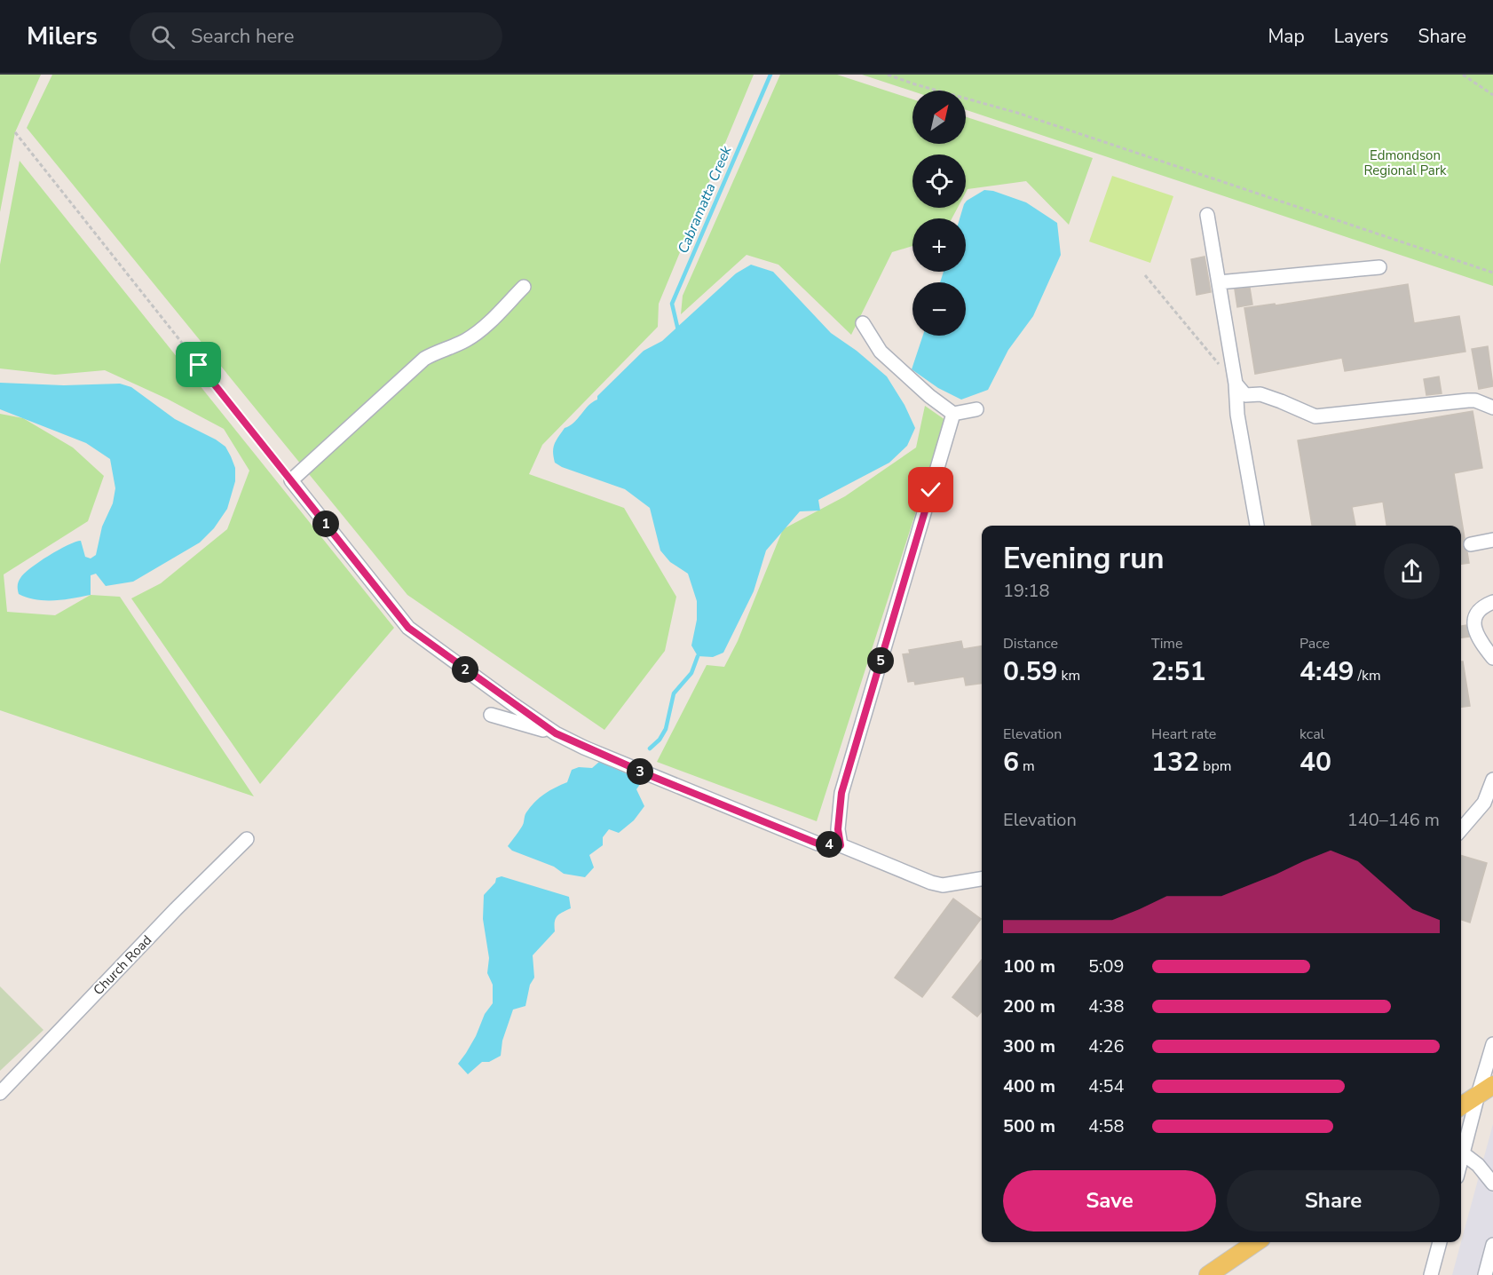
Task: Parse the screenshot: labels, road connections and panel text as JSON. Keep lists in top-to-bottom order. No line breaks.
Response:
{"streets":{"street":["Church Road"]},"water":["Cabramatta Creek"],"parks":["Edmondson Regional Park"],"north":"top right","page":{"header":"Milers","search":"Search here","nav":["Map","Layers","Share"],"map_buttons":["+","−"],"pins":["1","5","2","3","4"],"heading":["Evening run","19:18"],"stats":[["Distance","0.59 km"],["Time","2:51"],["Pace","4:49 /km"],["Elevation","6 m"],["Heart rate","132 bpm"],["kcal","40"]],"chart":["Elevation","140–146 m"],"list":[{"name":"100 m","note":"5:09"},{"name":"200 m","note":"4:38"},{"name":"300 m","note":"4:26"},{"name":"400 m","note":"4:54"},{"name":"500 m","note":"4:58"}],"buttons":["Save","Share"]}}
